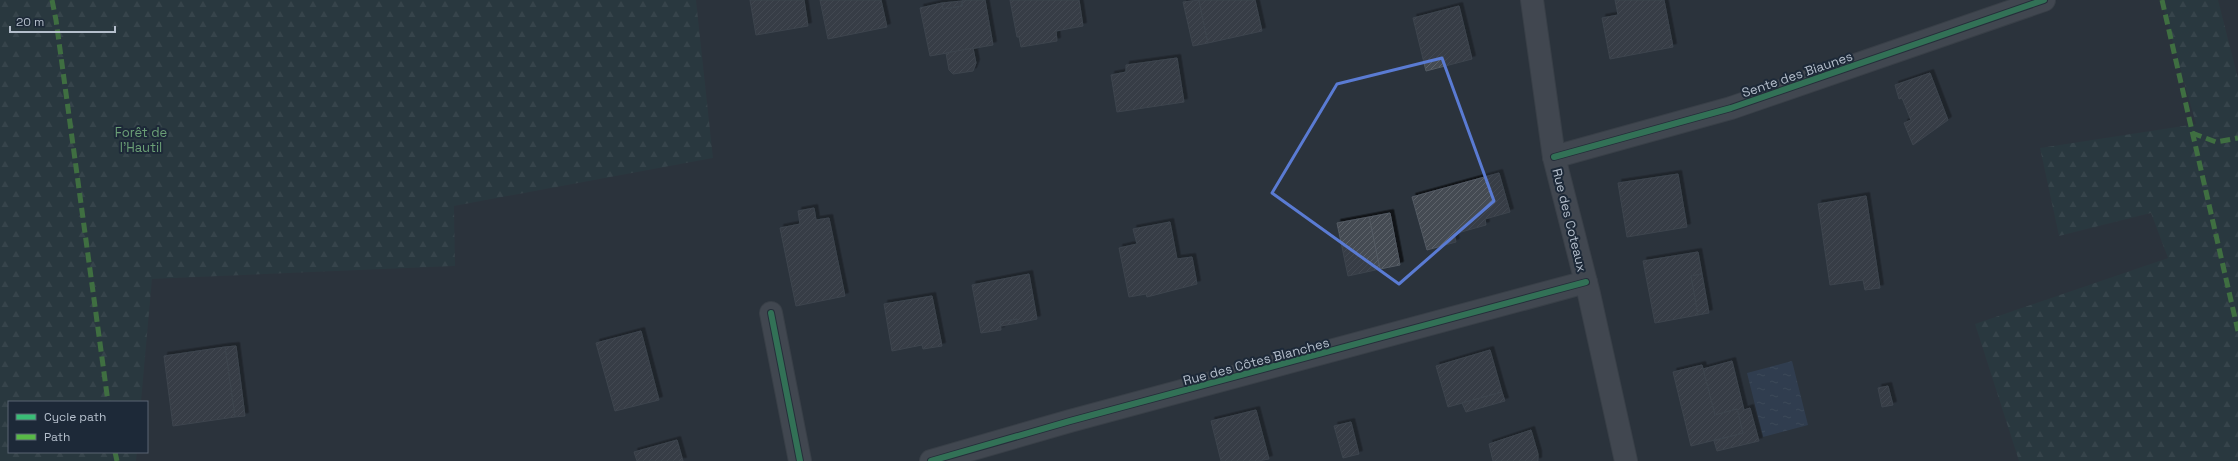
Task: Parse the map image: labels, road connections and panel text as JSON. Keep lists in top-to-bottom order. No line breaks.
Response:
{"streets":{"street":["Sente des Biaunes","Rue des Coteaux","Rue des Côtes Blanches"]},"crossings":[["Sente des Biaunes","Rue des Coteaux"],["Rue des Coteaux","Rue des Côtes Blanches"]],"parks":["Forêt de l'Hautil"],"legend":["Cycle path","Path"],"scale_bar":"20 m"}
